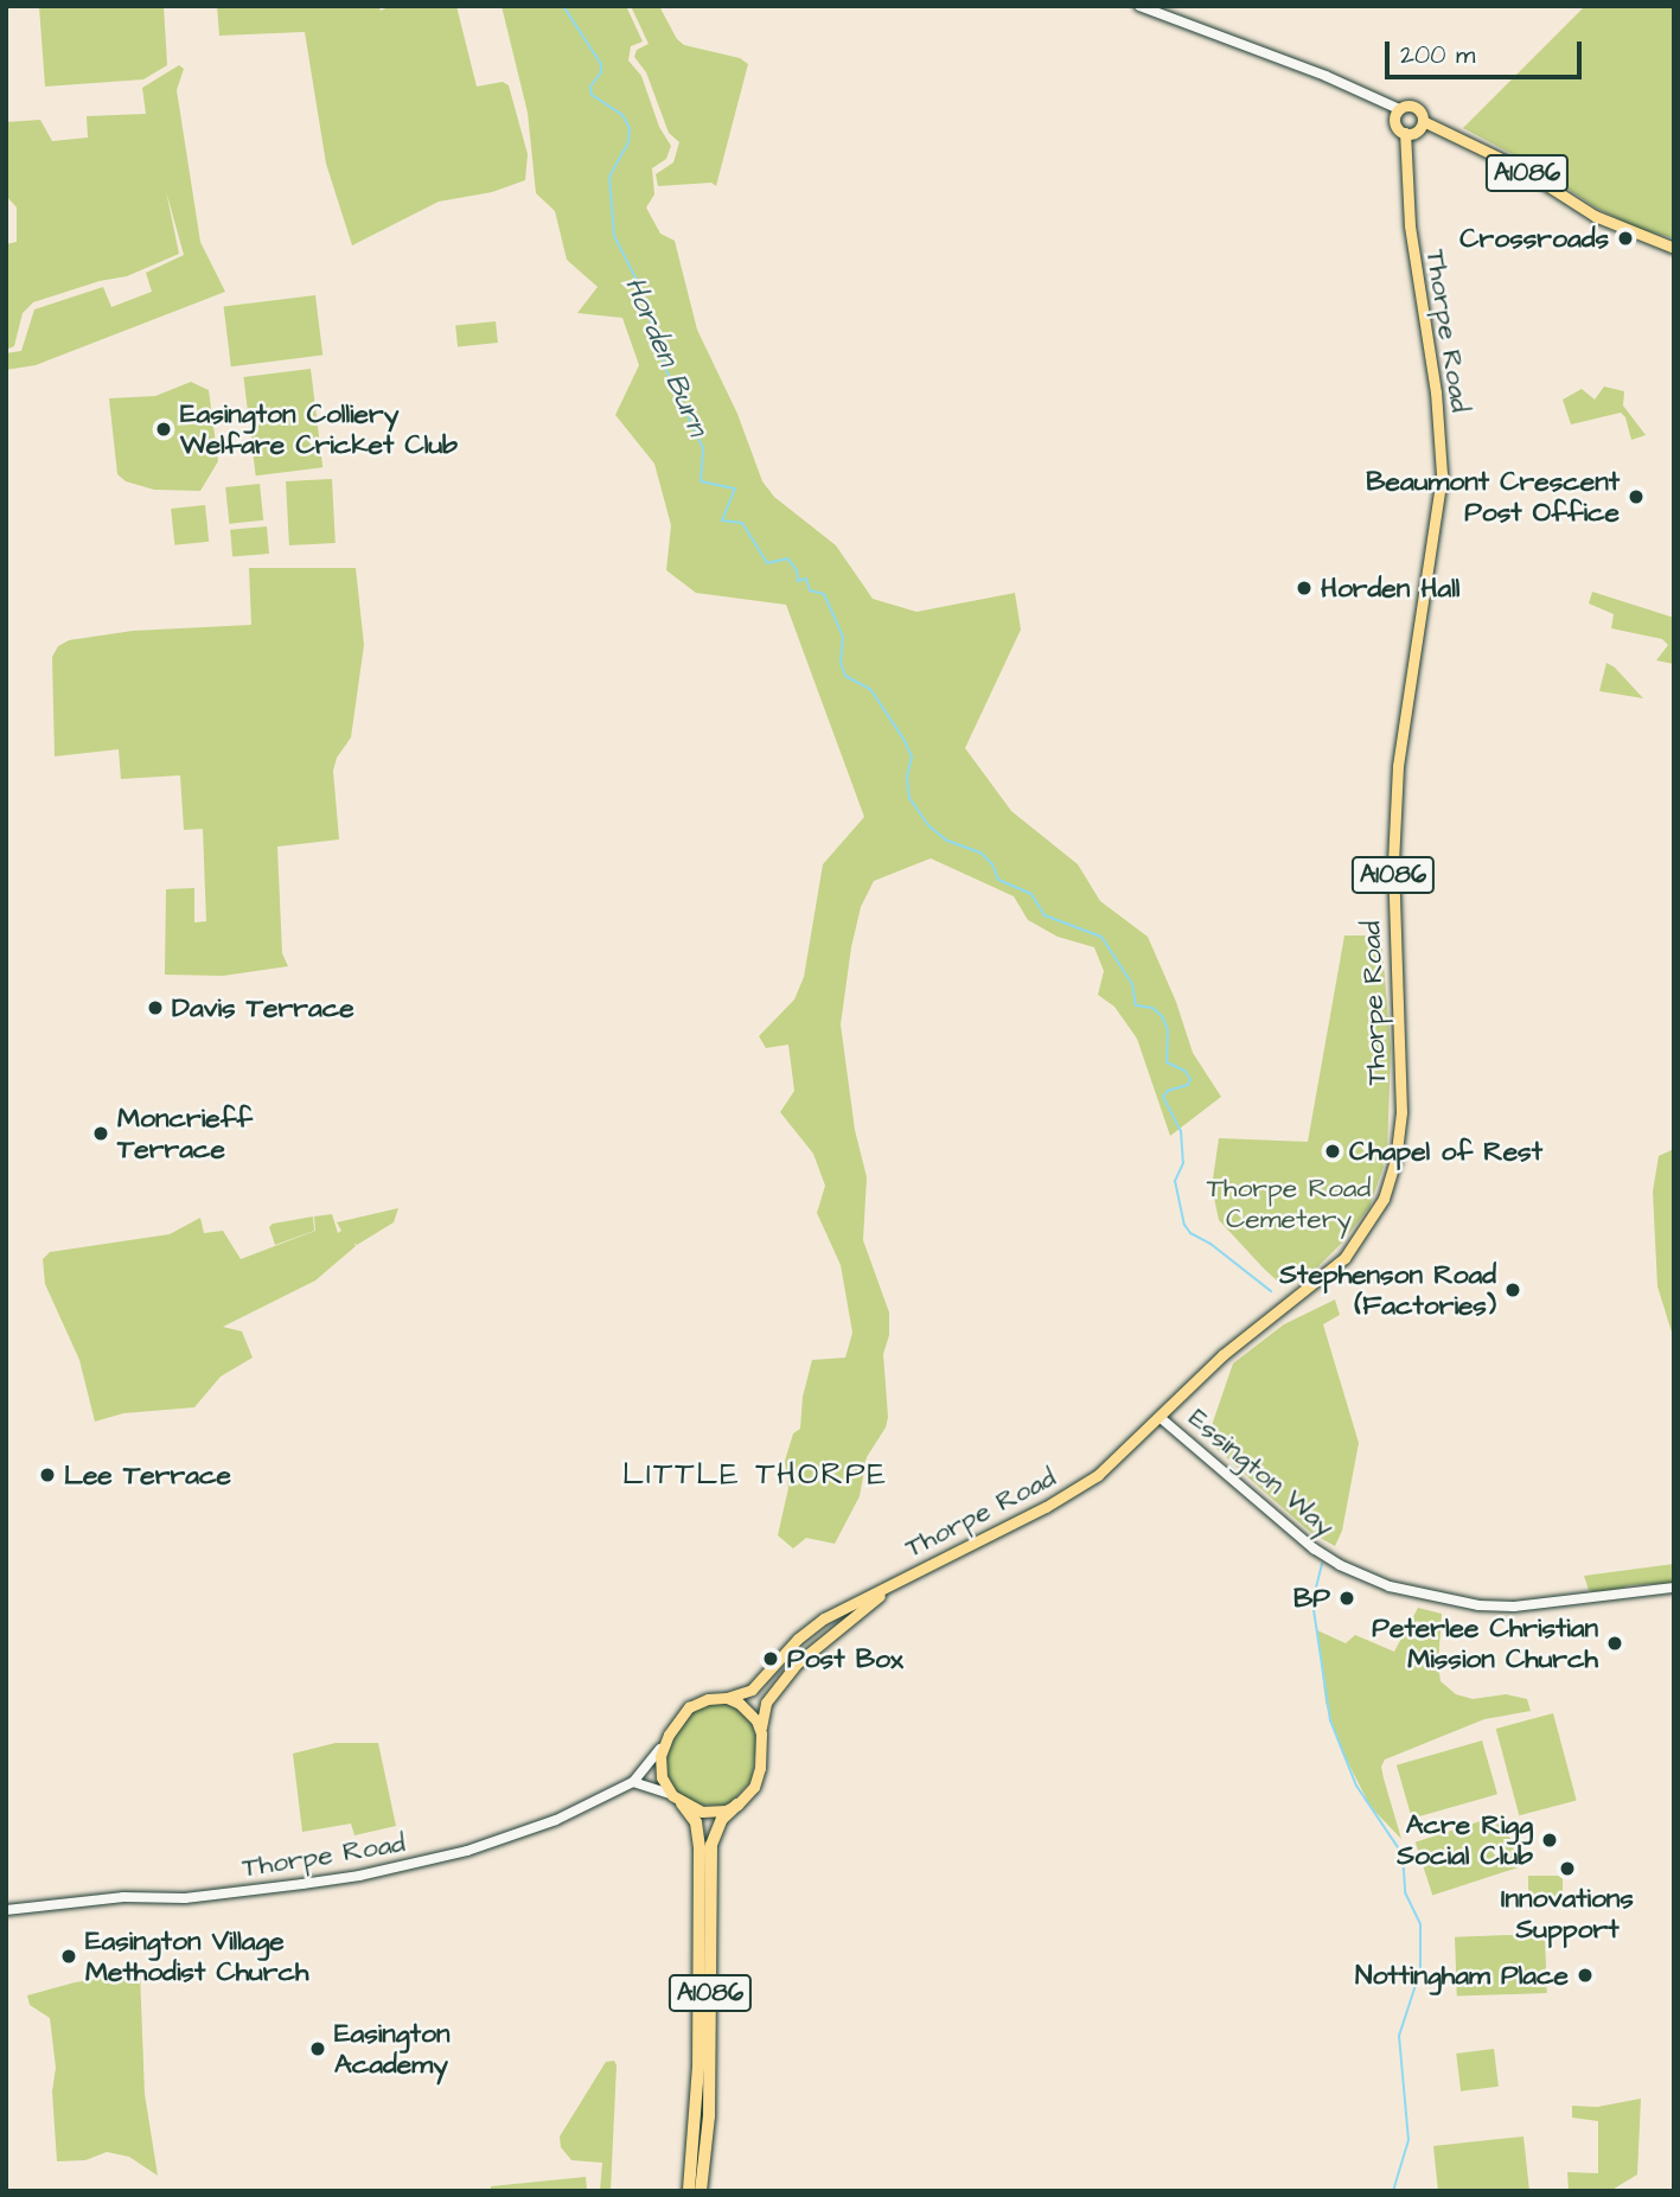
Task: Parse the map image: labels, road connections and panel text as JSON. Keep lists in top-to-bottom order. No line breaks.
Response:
{"streets":{"highway":["A1086"],"main road":["Thorpe Road","Essington Way"]},"crossings":[["A1086","Thorpe Road"],["Thorpe Road","Essington Way"]],"districts":["LITTLE THORPE"],"water":["Horden Burn"],"parks":["Thorpe Road Cemetery"],"places":["Crossroads","Easington Colliery Welfare Cricket Club","Beaumont Crescent Post Office","Horden Hall","Davis Terrace","Moncrieff Terrace","Chapel of Rest","Stephenson Road (Factories)","Lee Terrace","BP","Peterlee Christian Mission Church","Post Box","Acre Rigg Social Club","Innovations Support","Easington Village Methodist Church","Nottingham Place","Easington Academy"],"scale_bar":"200 m"}
